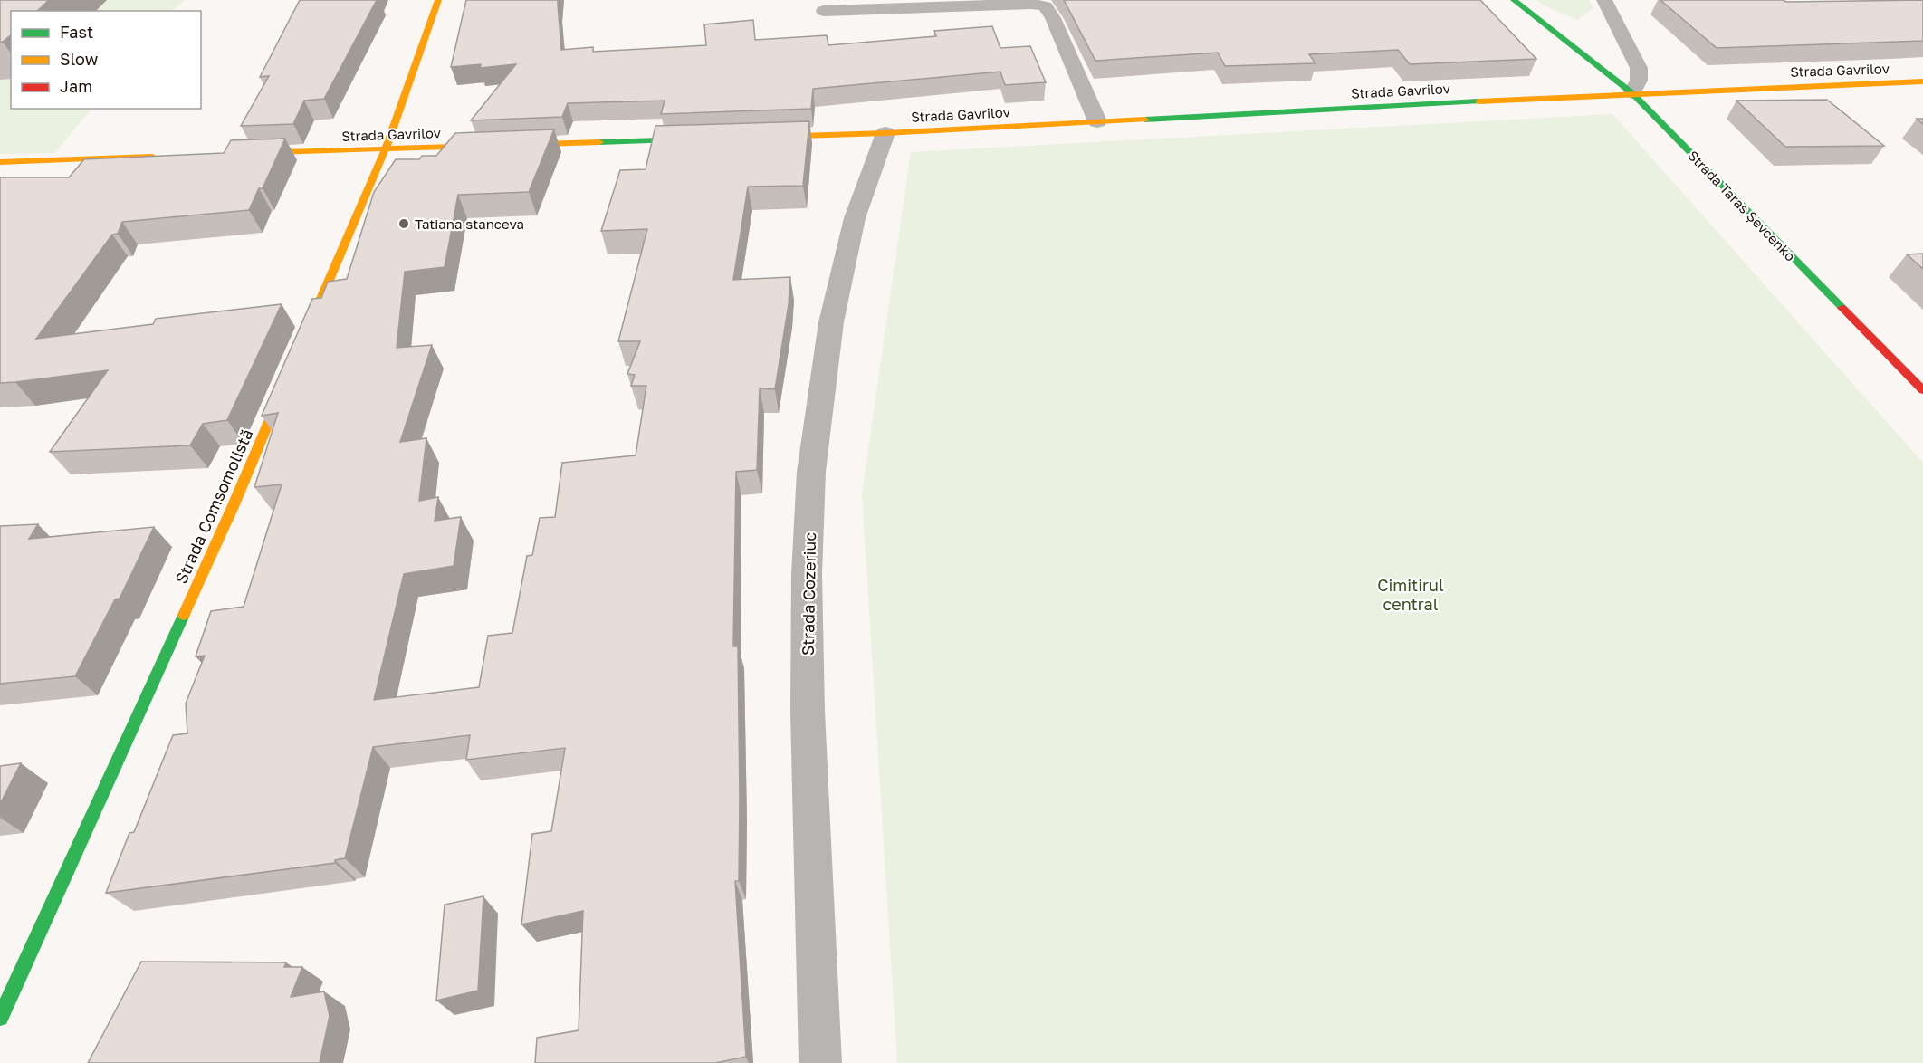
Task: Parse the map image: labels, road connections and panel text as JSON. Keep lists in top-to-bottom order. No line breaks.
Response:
{"streets":{"street":["Strada Gavrilov","Strada Taras Șevcenko","Strada Comsomolistă","Strada Cozeriuc"]},"crossings":[["Strada Gavrilov","Strada Taras Șevcenko"],["Strada Gavrilov","Strada Cozeriuc"]],"parks":["Cimitirul central"],"places":["Tatiana stanceva"],"legend":["Fast","Slow","Jam"]}
